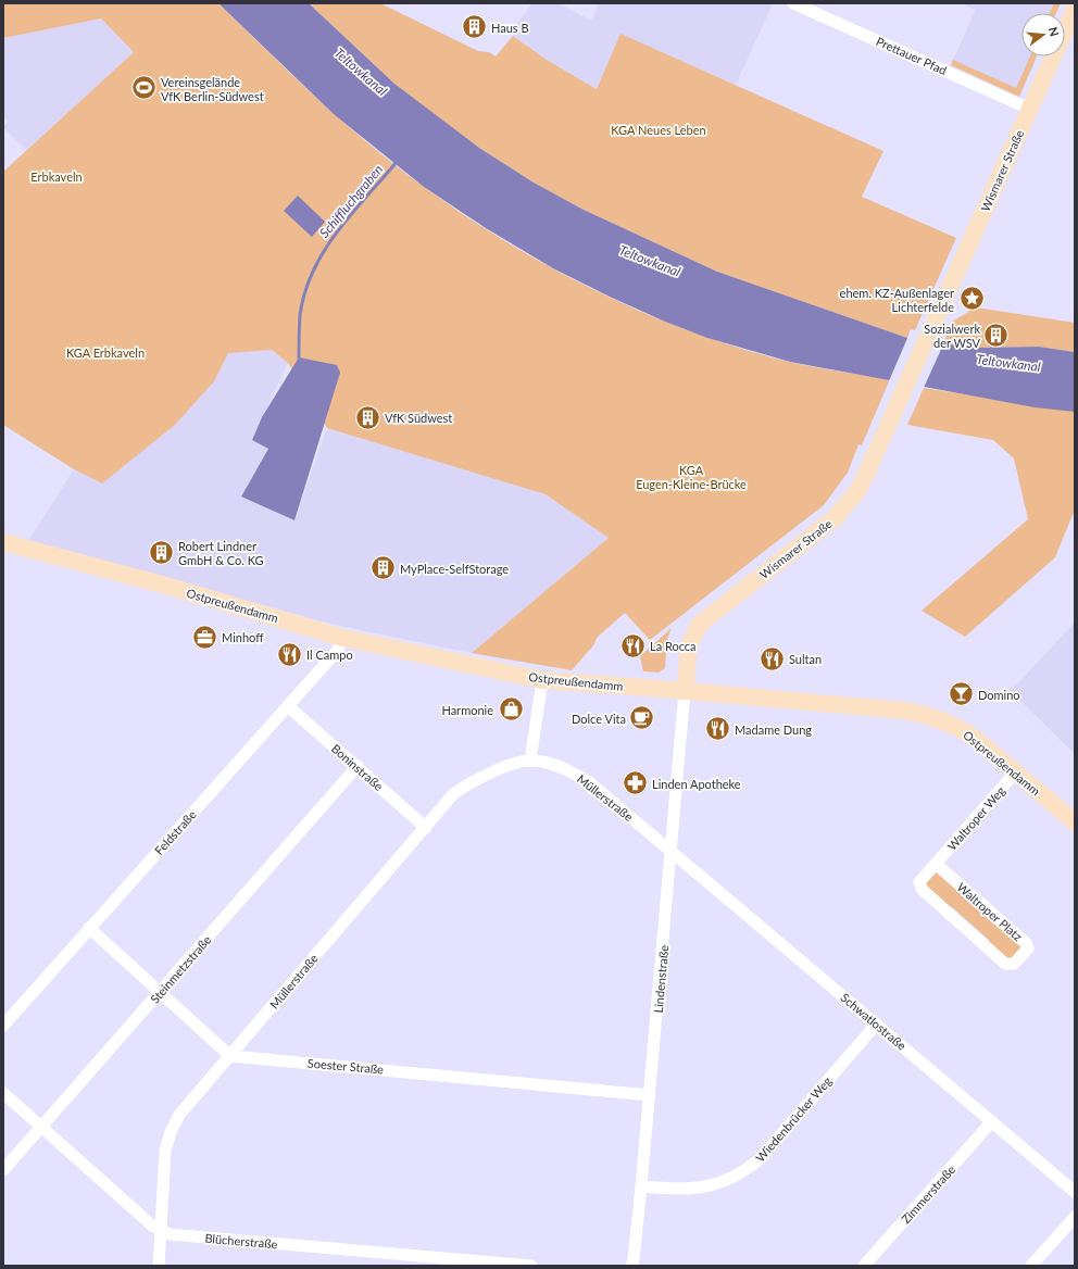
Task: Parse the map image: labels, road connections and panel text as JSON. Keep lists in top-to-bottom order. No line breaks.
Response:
{"streets":{"main road":["Wismarer Straße","Ostpreußendamm"],"street":["Prettauer Pfad","Boninstraße","Müllerstraße","Waltroper Weg","Feldstraße","Waltroper Platz","Steinmetzstraße","Lindenstraße","Schwatlostraße","Soester Straße","Wiedenbrücker Weg","Zimmerstraße","Blücherstraße"]},"crossings":[["Prettauer Pfad","Wismarer Straße"],["Wismarer Straße","Ostpreußendamm"],["Wismarer Straße","Lindenstraße"],["Ostpreußendamm","Waltroper Weg"],["Ostpreußendamm","Feldstraße"],["Ostpreußendamm","Lindenstraße"],["Boninstraße","Müllerstraße"],["Boninstraße","Feldstraße"],["Boninstraße","Steinmetzstraße"],["Müllerstraße","Lindenstraße"],["Müllerstraße","Schwatlostraße"],["Müllerstraße","Soester Straße"],["Müllerstraße","Blücherstraße"],["Waltroper Weg","Waltroper Platz"],["Steinmetzstraße","Blücherstraße"],["Lindenstraße","Schwatlostraße"],["Lindenstraße","Soester Straße"],["Lindenstraße","Wiedenbrücker Weg"],["Schwatlostraße","Wiedenbrücker Weg"],["Schwatlostraße","Zimmerstraße"]],"water":["Teltowkanal","Schiffluchgraben"],"parks":["KGA Neues Leben","Erbkaveln","KGA Erbkaveln","KGA Eugen-Kleine-Brücke"],"places":{"building":["Haus B","Sozialwerk der WSV","VfK Südwest","Robert Lindner GmbH & Co. KG","MyPlace-SelfStorage"],"sports":["Vereinsgelände VfK Berlin-Südwest"],"place":["ehem. KZ-Außenlager Lichterfelde"],"office":["Minhoff"],"restaurant":["La Rocca","Il Campo","Sultan","Madame Dung"],"bar":["Domino"],"shop":["Harmonie"],"cafe":["Dolce Vita"],"pharmacy":["Linden Apotheke"]},"north":"right"}
